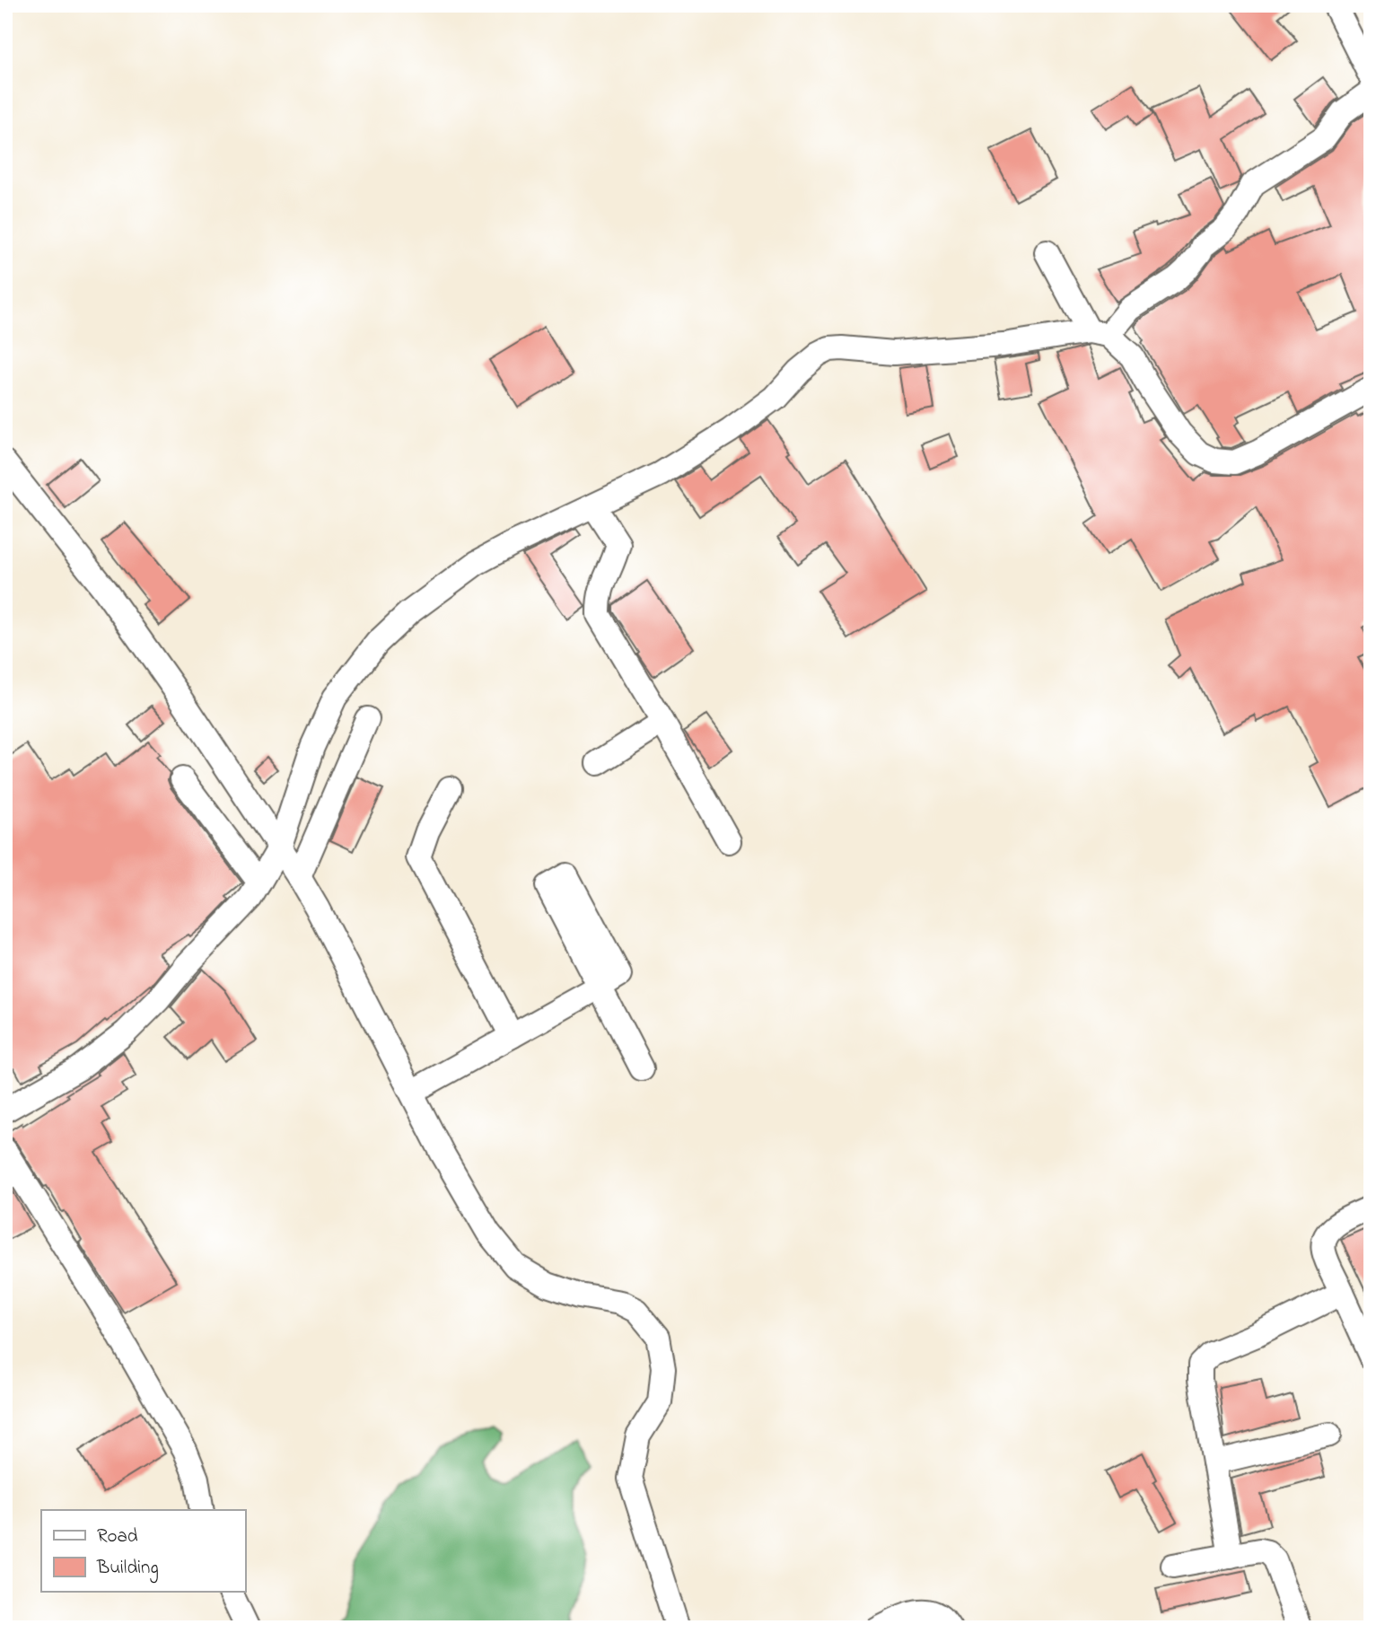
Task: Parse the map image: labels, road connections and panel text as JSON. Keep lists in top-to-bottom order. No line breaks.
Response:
{"legend":["Road","Building"]}
